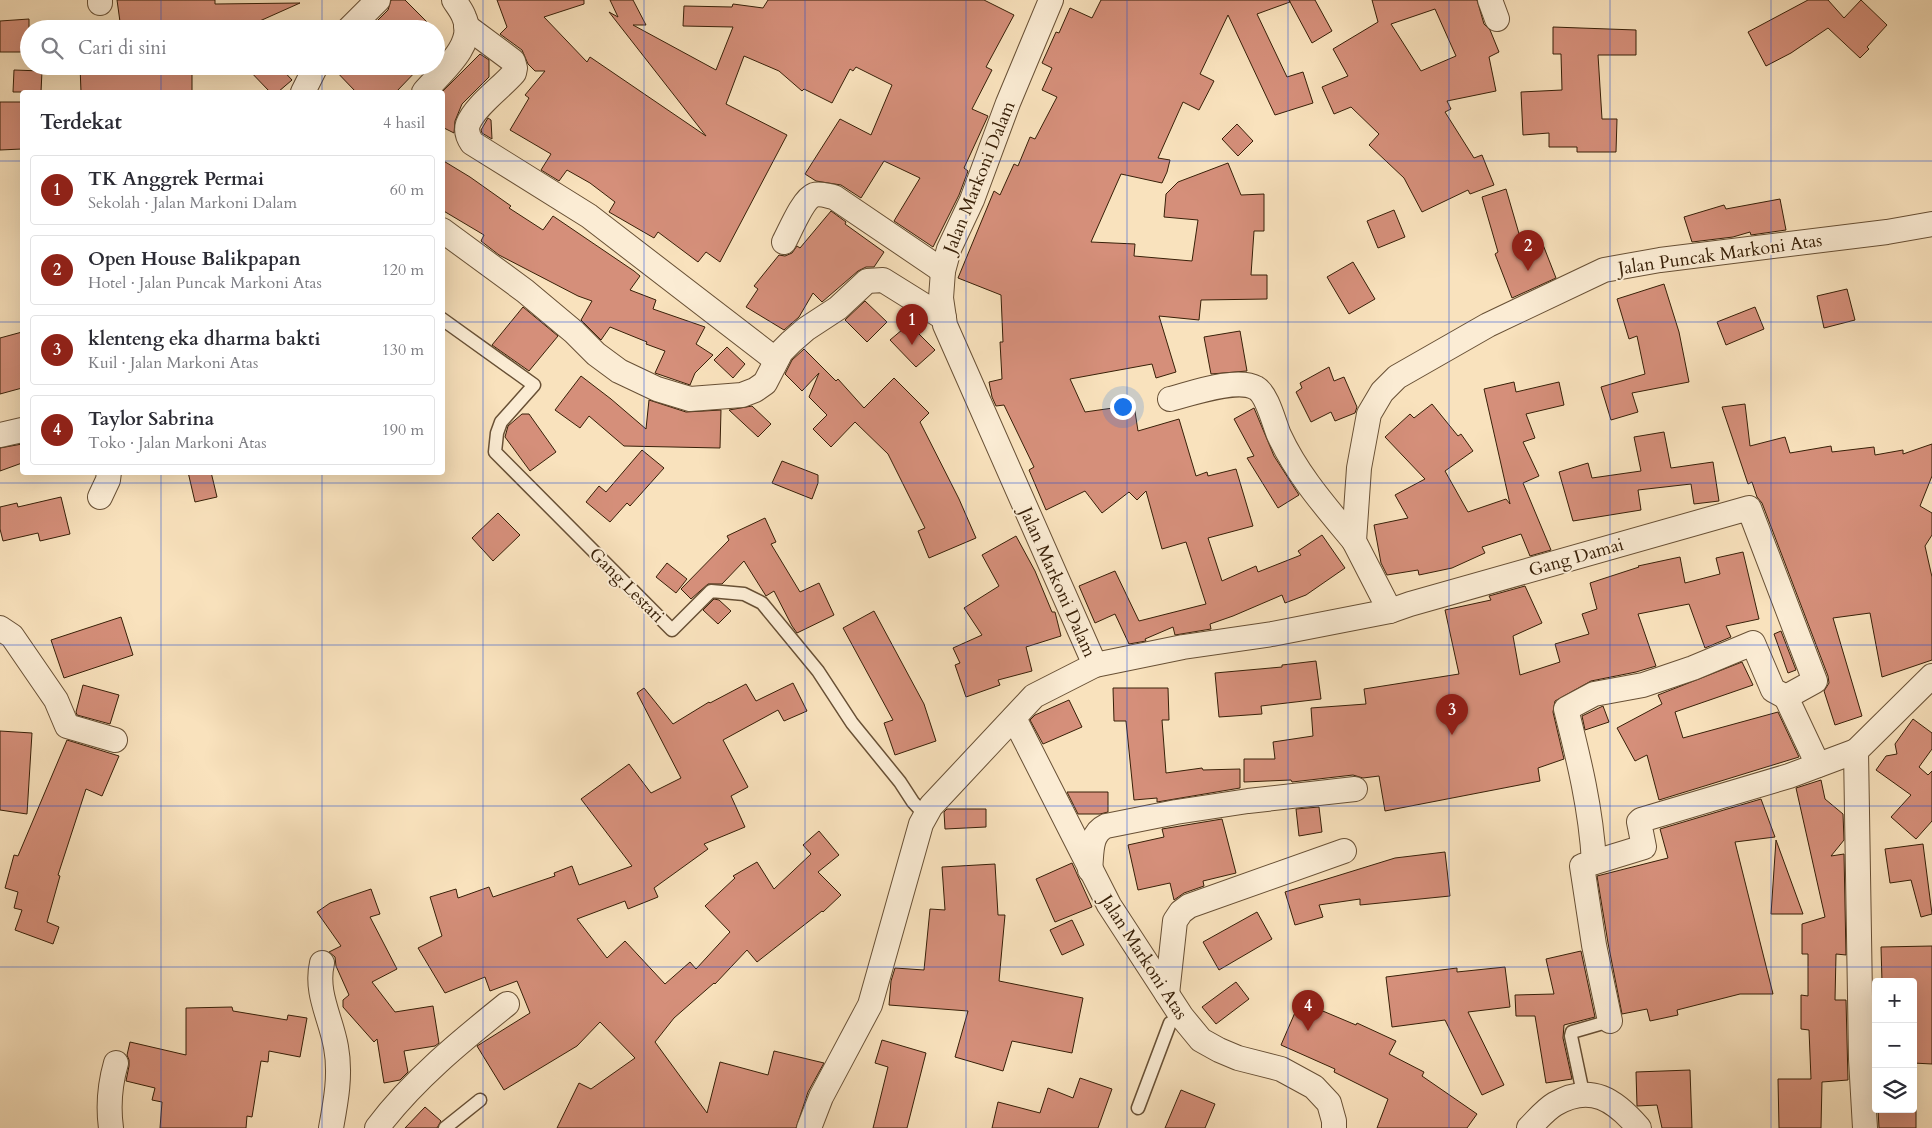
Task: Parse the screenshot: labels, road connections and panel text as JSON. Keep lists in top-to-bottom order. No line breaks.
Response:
{"streets":{"street":["Jalan Markoni Dalam","Jalan Puncak Markoni Atas","Gang Damai","Jalan Markoni Atas"],"lane":["Gang Lestari"]},"crossings":[["Jalan Markoni Dalam","Gang Lestari"],["Jalan Markoni Dalam","Jalan Markoni Atas"]],"page":{"search":"Cari di sini","heading":["Terdekat","4 hasil"],"list":[{"mark":"1","name":"TK Anggrek Permai","note":"Sekolah · Jalan Markoni Dalam","value":"60 m"},{"mark":"2","name":"Open House Balikpapan","note":"Hotel · Jalan Puncak Markoni Atas","value":"120 m"},{"mark":"3","name":"klenteng eka dharma bakti","note":"Kuil · Jalan Markoni Atas","value":"130 m"},{"mark":"4","name":"Taylor Sabrina","note":"Toko · Jalan Markoni Atas","value":"190 m"}],"pins":["2","1","3","4"],"map_buttons":["+","−"]}}
